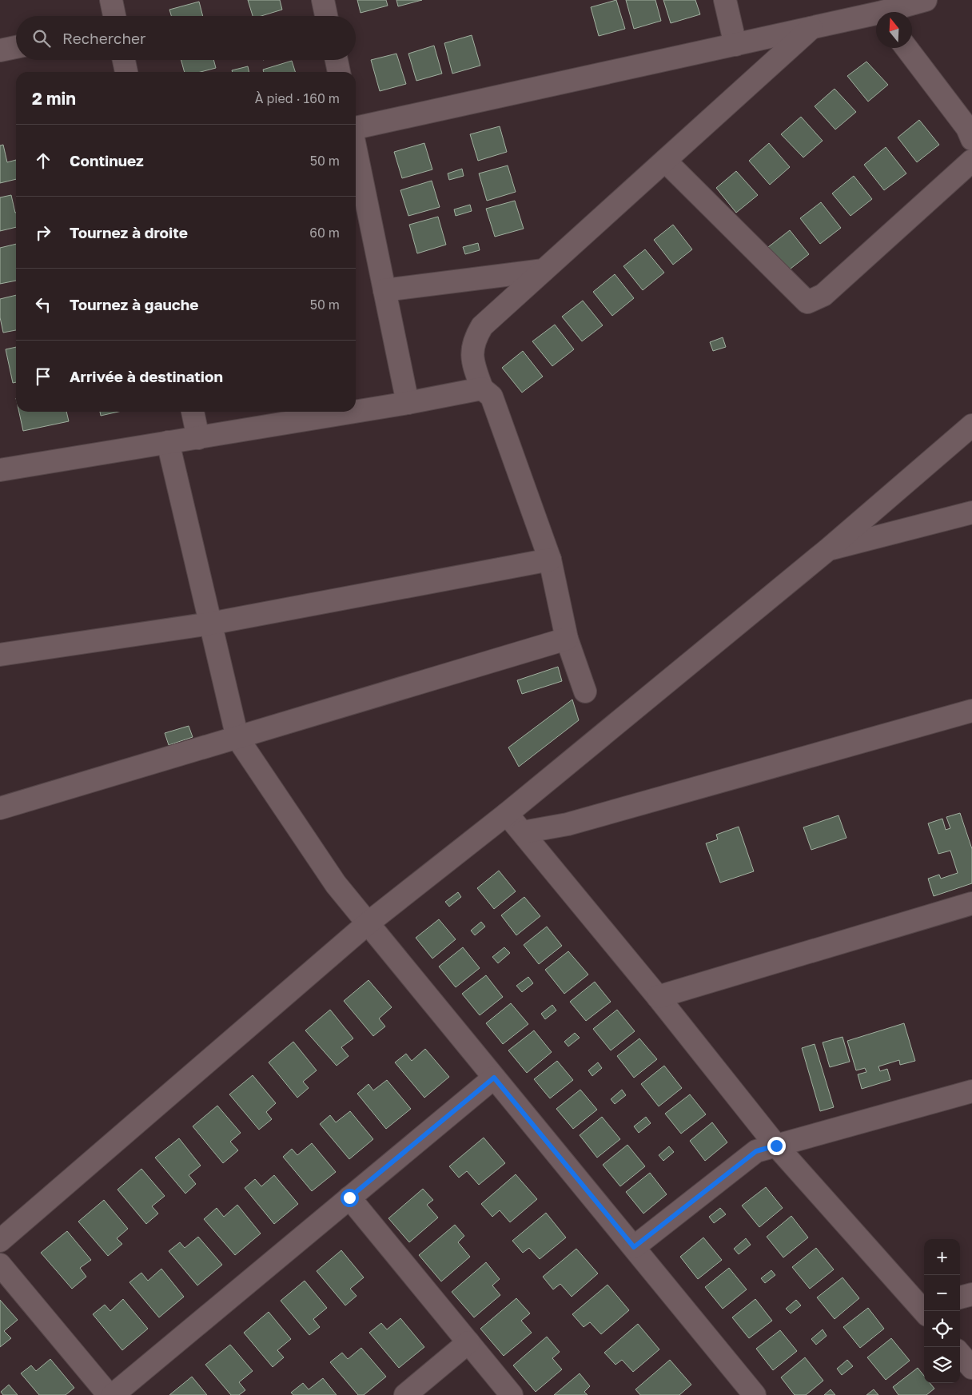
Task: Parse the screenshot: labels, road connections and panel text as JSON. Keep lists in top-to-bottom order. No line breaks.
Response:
{"north":"top","page":{"search":"Rechercher","heading":["2 min","À pied · 160 m"],"list":[["Continuez","50 m"],["Tournez à droite","60 m"],["Tournez à gauche","50 m"],"Arrivée à destination"],"map_buttons":["+","−"]}}
